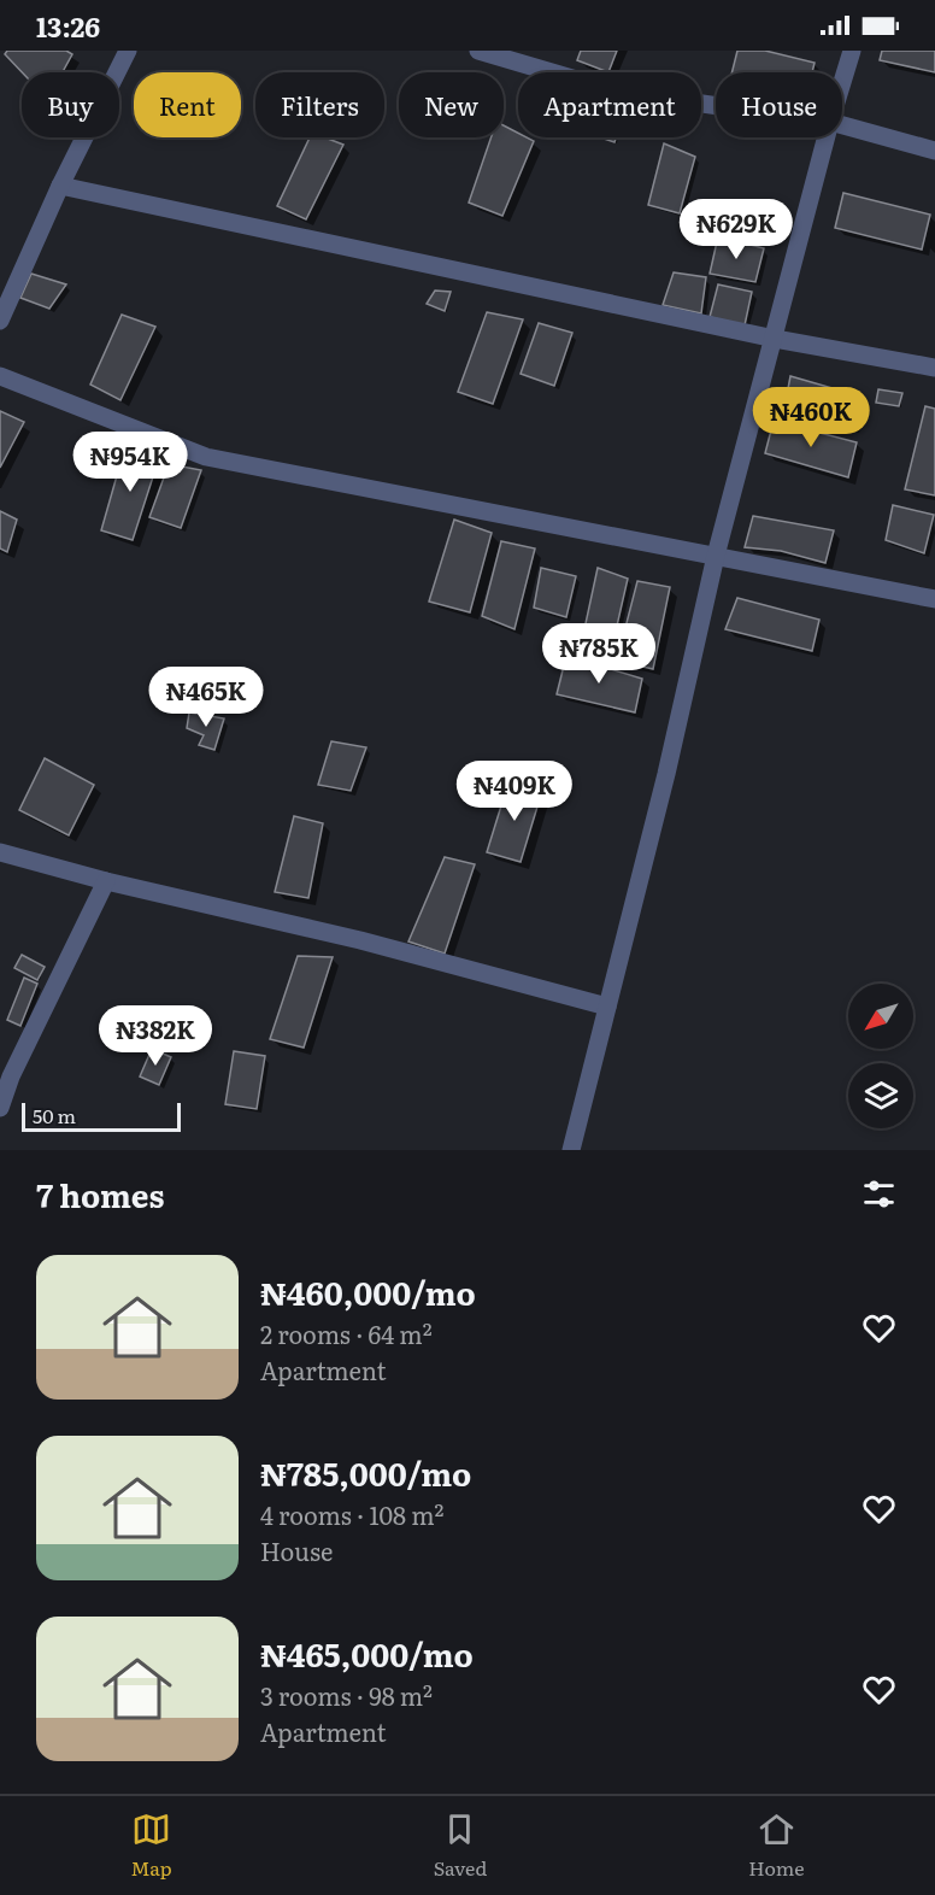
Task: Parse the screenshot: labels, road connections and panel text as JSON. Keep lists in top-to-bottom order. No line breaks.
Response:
{"scale_bar":"50 m","north":"bottom left","page":{"status":"13:26","chip":["Buy","Rent","Filters","New","Apartment","House"],"price":["₦629K","₦460K","₦954K","₦785K","₦465K","₦409K","₦382K"],"scale":"50 m","heading":"7 homes","list":[{"name":"₦460,000/mo","note":"2 rooms · 64 m² · Apartment"},{"name":"₦785,000/mo","note":"4 rooms · 108 m² · House"},{"name":"₦465,000/mo","note":"3 rooms · 98 m² · Apartment"}],"tabs":["Map","Saved","Home"]}}
